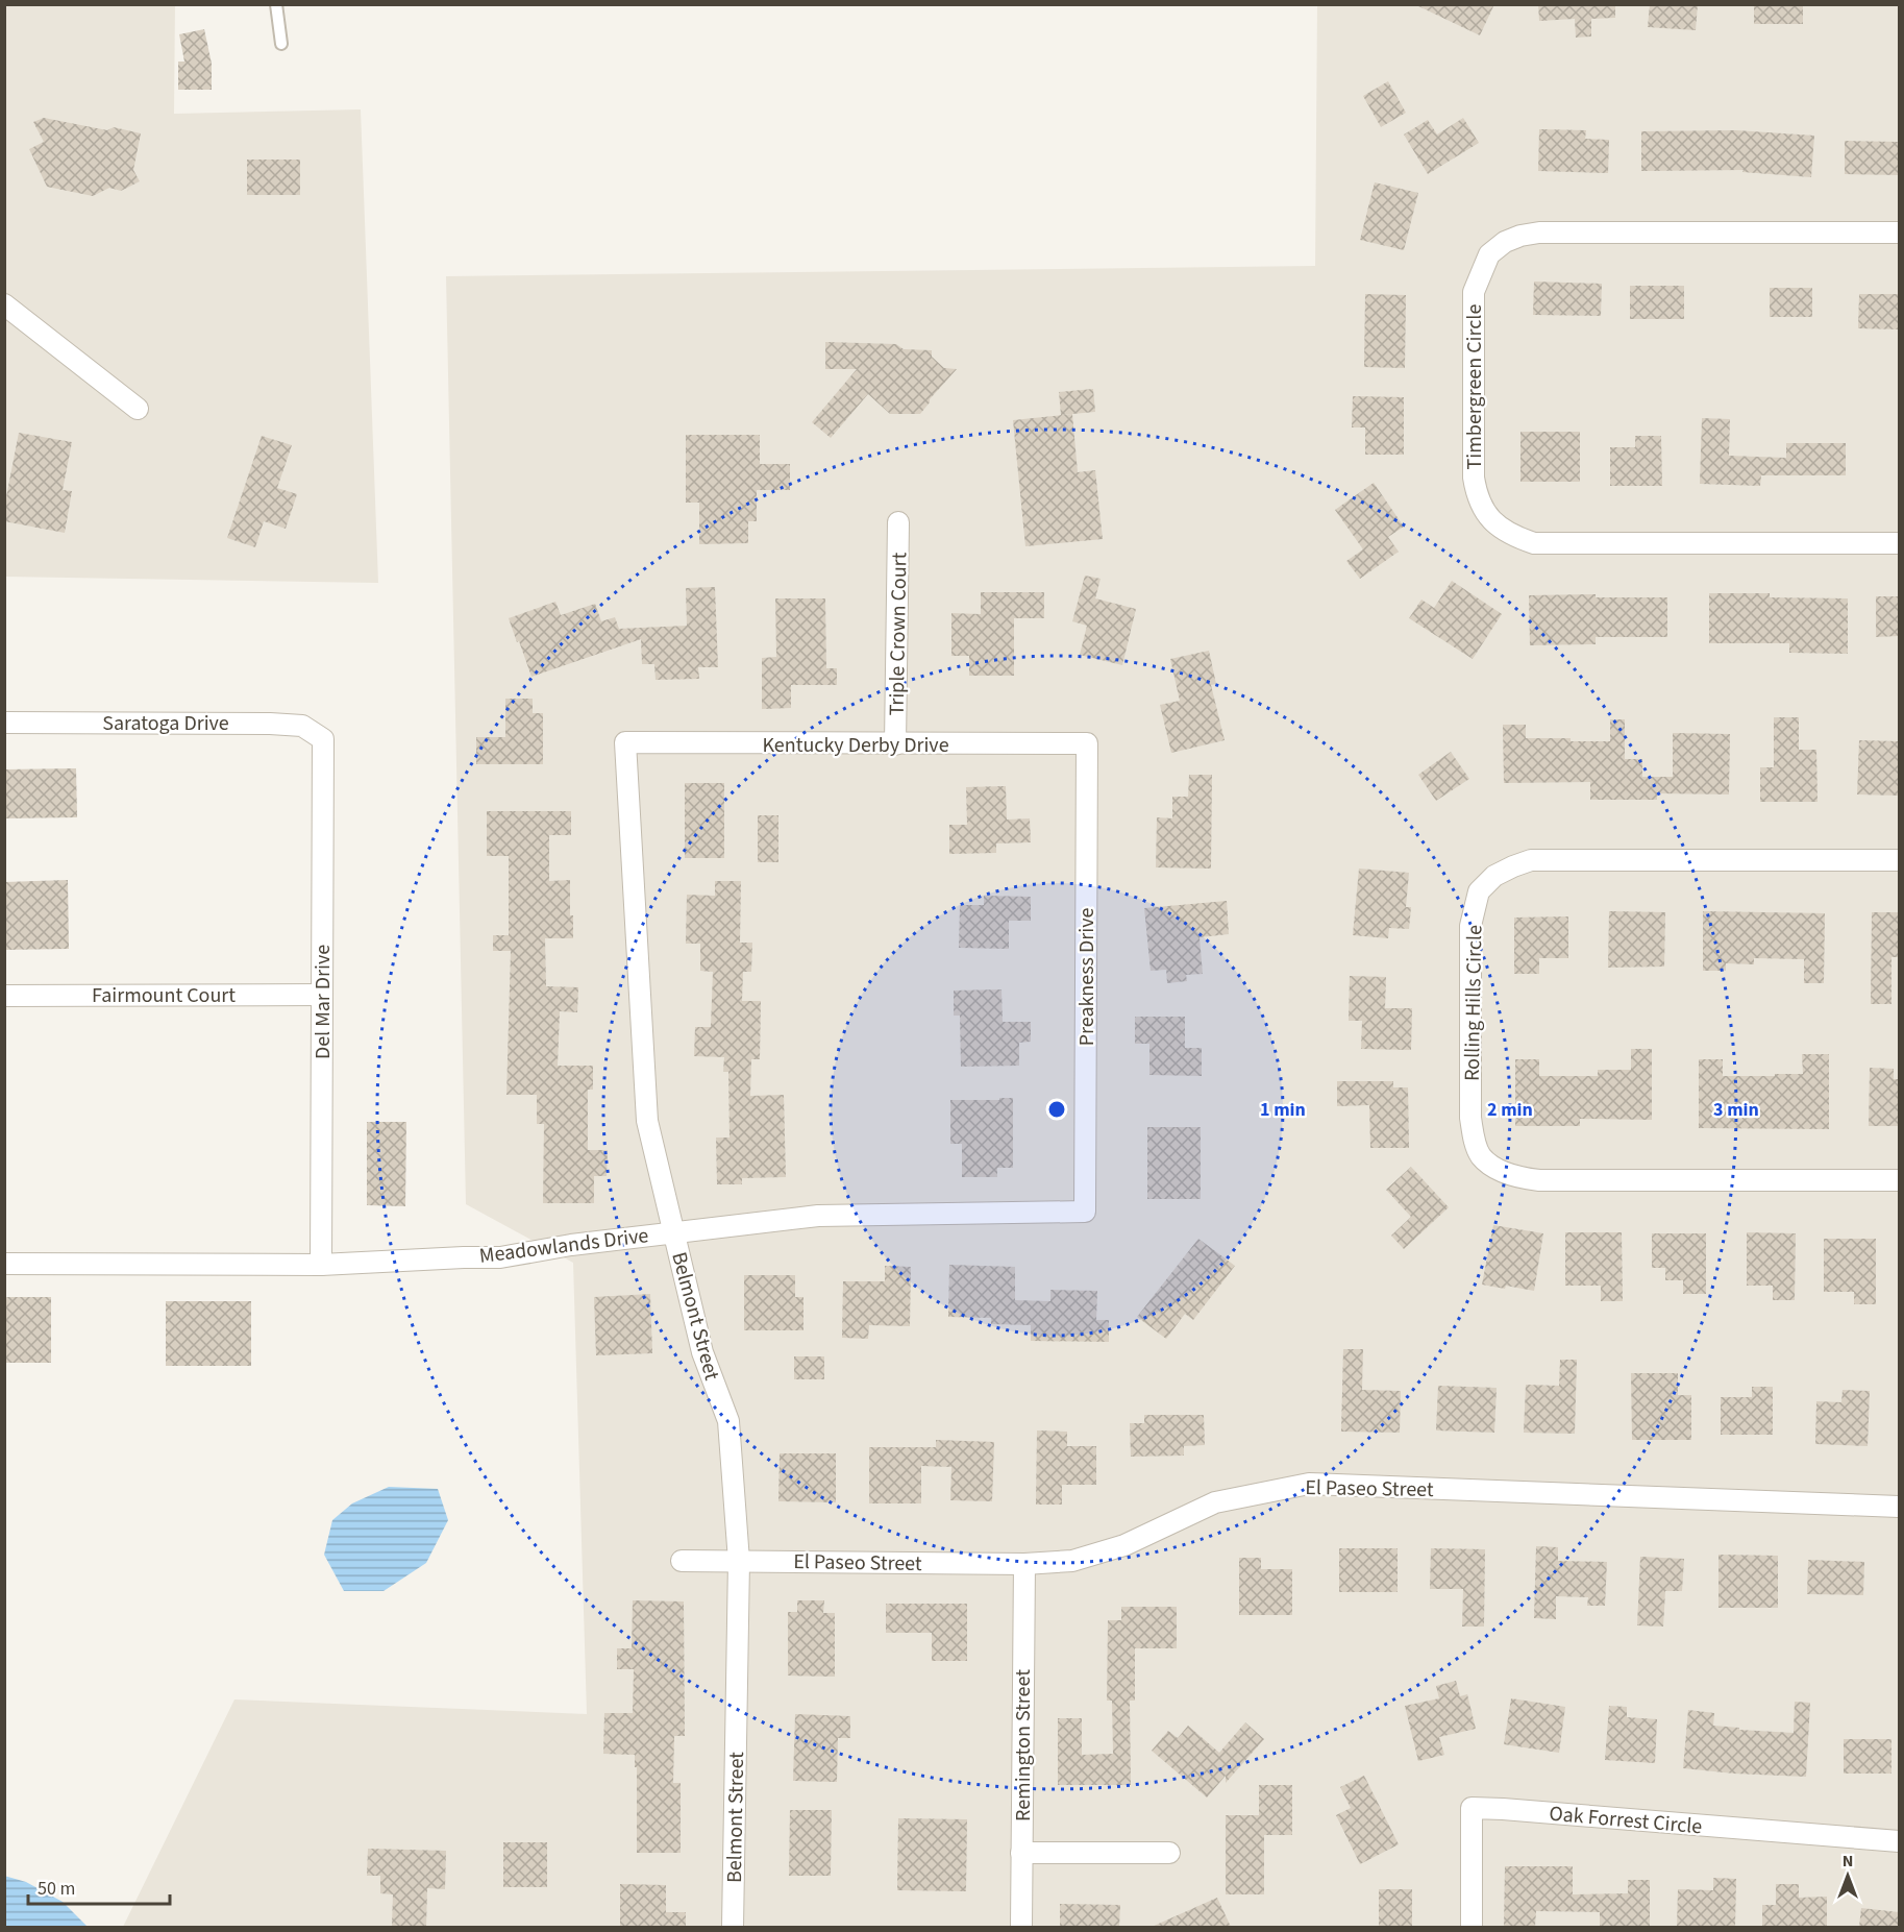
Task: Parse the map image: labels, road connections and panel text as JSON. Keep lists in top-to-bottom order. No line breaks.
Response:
{"streets":{"street":["Timbergreen Circle","Triple Crown Court","Saratoga Drive","Kentucky Derby Drive","Preakness Drive","Fairmount Court","Del Mar Drive","Rolling Hills Circle","Meadowlands Drive","Belmont Street","El Paseo Street","Remington Street","Oak Forrest Circle"]},"crossings":[["Triple Crown Court","Kentucky Derby Drive"],["Saratoga Drive","Del Mar Drive"],["Kentucky Derby Drive","Preakness Drive"],["Kentucky Derby Drive","Belmont Street"],["Preakness Drive","Meadowlands Drive"],["Fairmount Court","Del Mar Drive"],["Del Mar Drive","Meadowlands Drive"],["Meadowlands Drive","Belmont Street"],["Belmont Street","El Paseo Street"],["El Paseo Street","Remington Street"]],"scale_bar":"50 m","north":"top","rings":["1 min","2 min","3 min"]}
